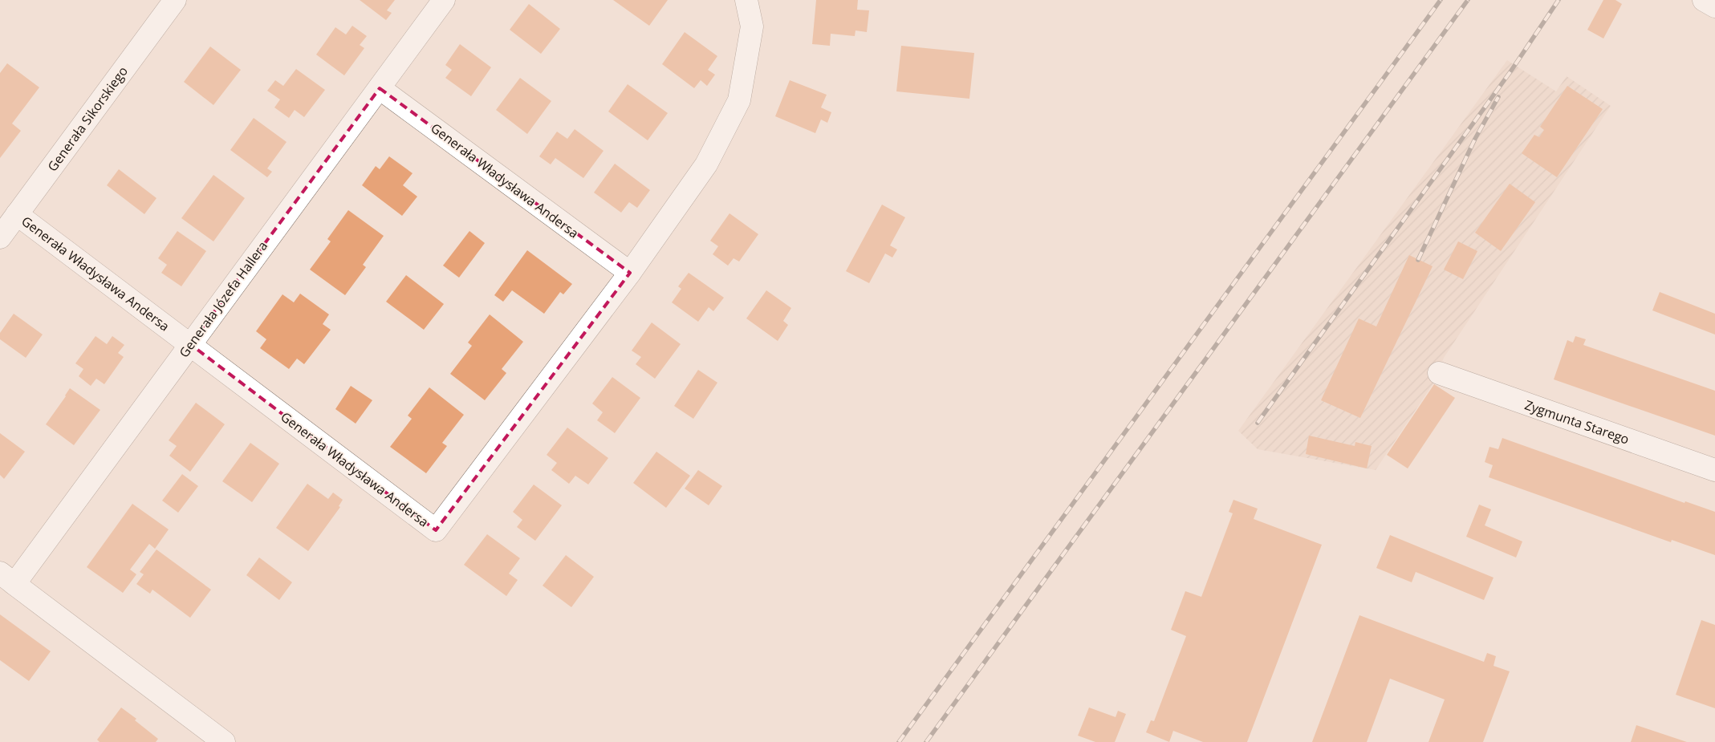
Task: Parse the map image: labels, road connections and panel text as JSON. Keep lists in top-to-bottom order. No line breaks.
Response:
{"streets":{"street":["Generała Sikorskiego","Generała Władysława Andersa","Generała Józefa Hallera","Zygmunta Starego"]},"crossings":[["Generała Sikorskiego","Generała Władysława Andersa"],["Generała Władysława Andersa","Generała Józefa Hallera"]]}
